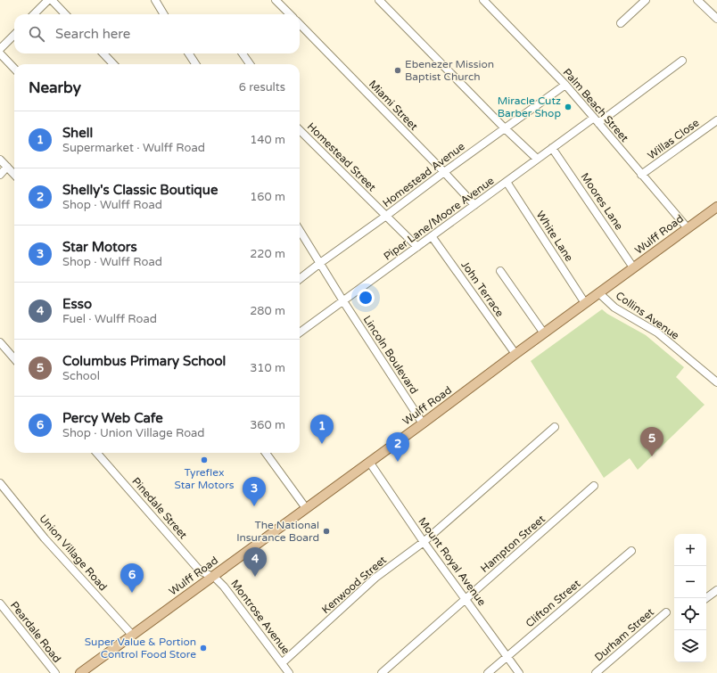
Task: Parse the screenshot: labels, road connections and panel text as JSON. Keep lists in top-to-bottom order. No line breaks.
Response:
{"streets":{"main road":["Wulff Road"],"street":["Miami Street","Palm Beach Street","Willas Close","Homestead Street","Homestead Avenue","Moores Lane","Piper Lane/Moore Avenue","White Lane","John Terrace","Collins Avenue","Lincoln Boulevard","Pinedale Street","Hampton Street","Union Village Road","Mount Royal Avenue","Kenwood Street","Clifton Street","Montrose Avenue","Peardale Road","Durham Street"]},"crossings":[["Miami Street","Homestead Avenue"],["Miami Street","Piper Lane/Moore Avenue"],["Palm Beach Street","Willas Close"],["Palm Beach Street","Homestead Avenue"],["Palm Beach Street","Piper Lane/Moore Avenue"],["Palm Beach Street","Wulff Road"],["Homestead Street","Homestead Avenue"],["Homestead Street","Piper Lane/Moore Avenue"],["Homestead Avenue","Lincoln Boulevard"],["Moores Lane","Piper Lane/Moore Avenue"],["Moores Lane","Wulff Road"],["Piper Lane/Moore Avenue","White Lane"],["Piper Lane/Moore Avenue","John Terrace"],["Piper Lane/Moore Avenue","Lincoln Boulevard"],["Wulff Road","White Lane"],["Wulff Road","John Terrace"],["Wulff Road","Collins Avenue"],["Wulff Road","Lincoln Boulevard"],["Wulff Road","Pinedale Street"],["Wulff Road","Union Village Road"],["Wulff Road","Mount Royal Avenue"],["Wulff Road","Montrose Avenue"],["Pinedale Street","Montrose Avenue"],["Hampton Street","Mount Royal Avenue"],["Mount Royal Avenue","Kenwood Street"],["Mount Royal Avenue","Clifton Street"],["Kenwood Street","Montrose Avenue"]],"places":["Ebenezer Mission Baptist Church","Miracle Cutz Barber Shop","Tyreflex Star Motors","The National Insurance Board","Super Value & Portion Control Food Store"],"page":{"search":"Search here","heading":["Nearby","6 results"],"list":[{"mark":"1","name":"Shell","note":"Supermarket · Wulff Road","value":"140 m"},{"mark":"2","name":"Shelly's Classic Boutique","note":"Shop · Wulff Road","value":"160 m"},{"mark":"3","name":"Star Motors","note":"Shop · Wulff Road","value":"220 m"},{"mark":"4","name":"Esso","note":"Fuel · Wulff Road","value":"280 m"},{"mark":"5","name":"Columbus Primary School","note":"School","value":"310 m"},{"mark":"6","name":"Percy Web Cafe","note":"Shop · Union Village Road","value":"360 m"}],"pins":["1","5","2","3","4","6"],"map_buttons":["+","−"]}}
